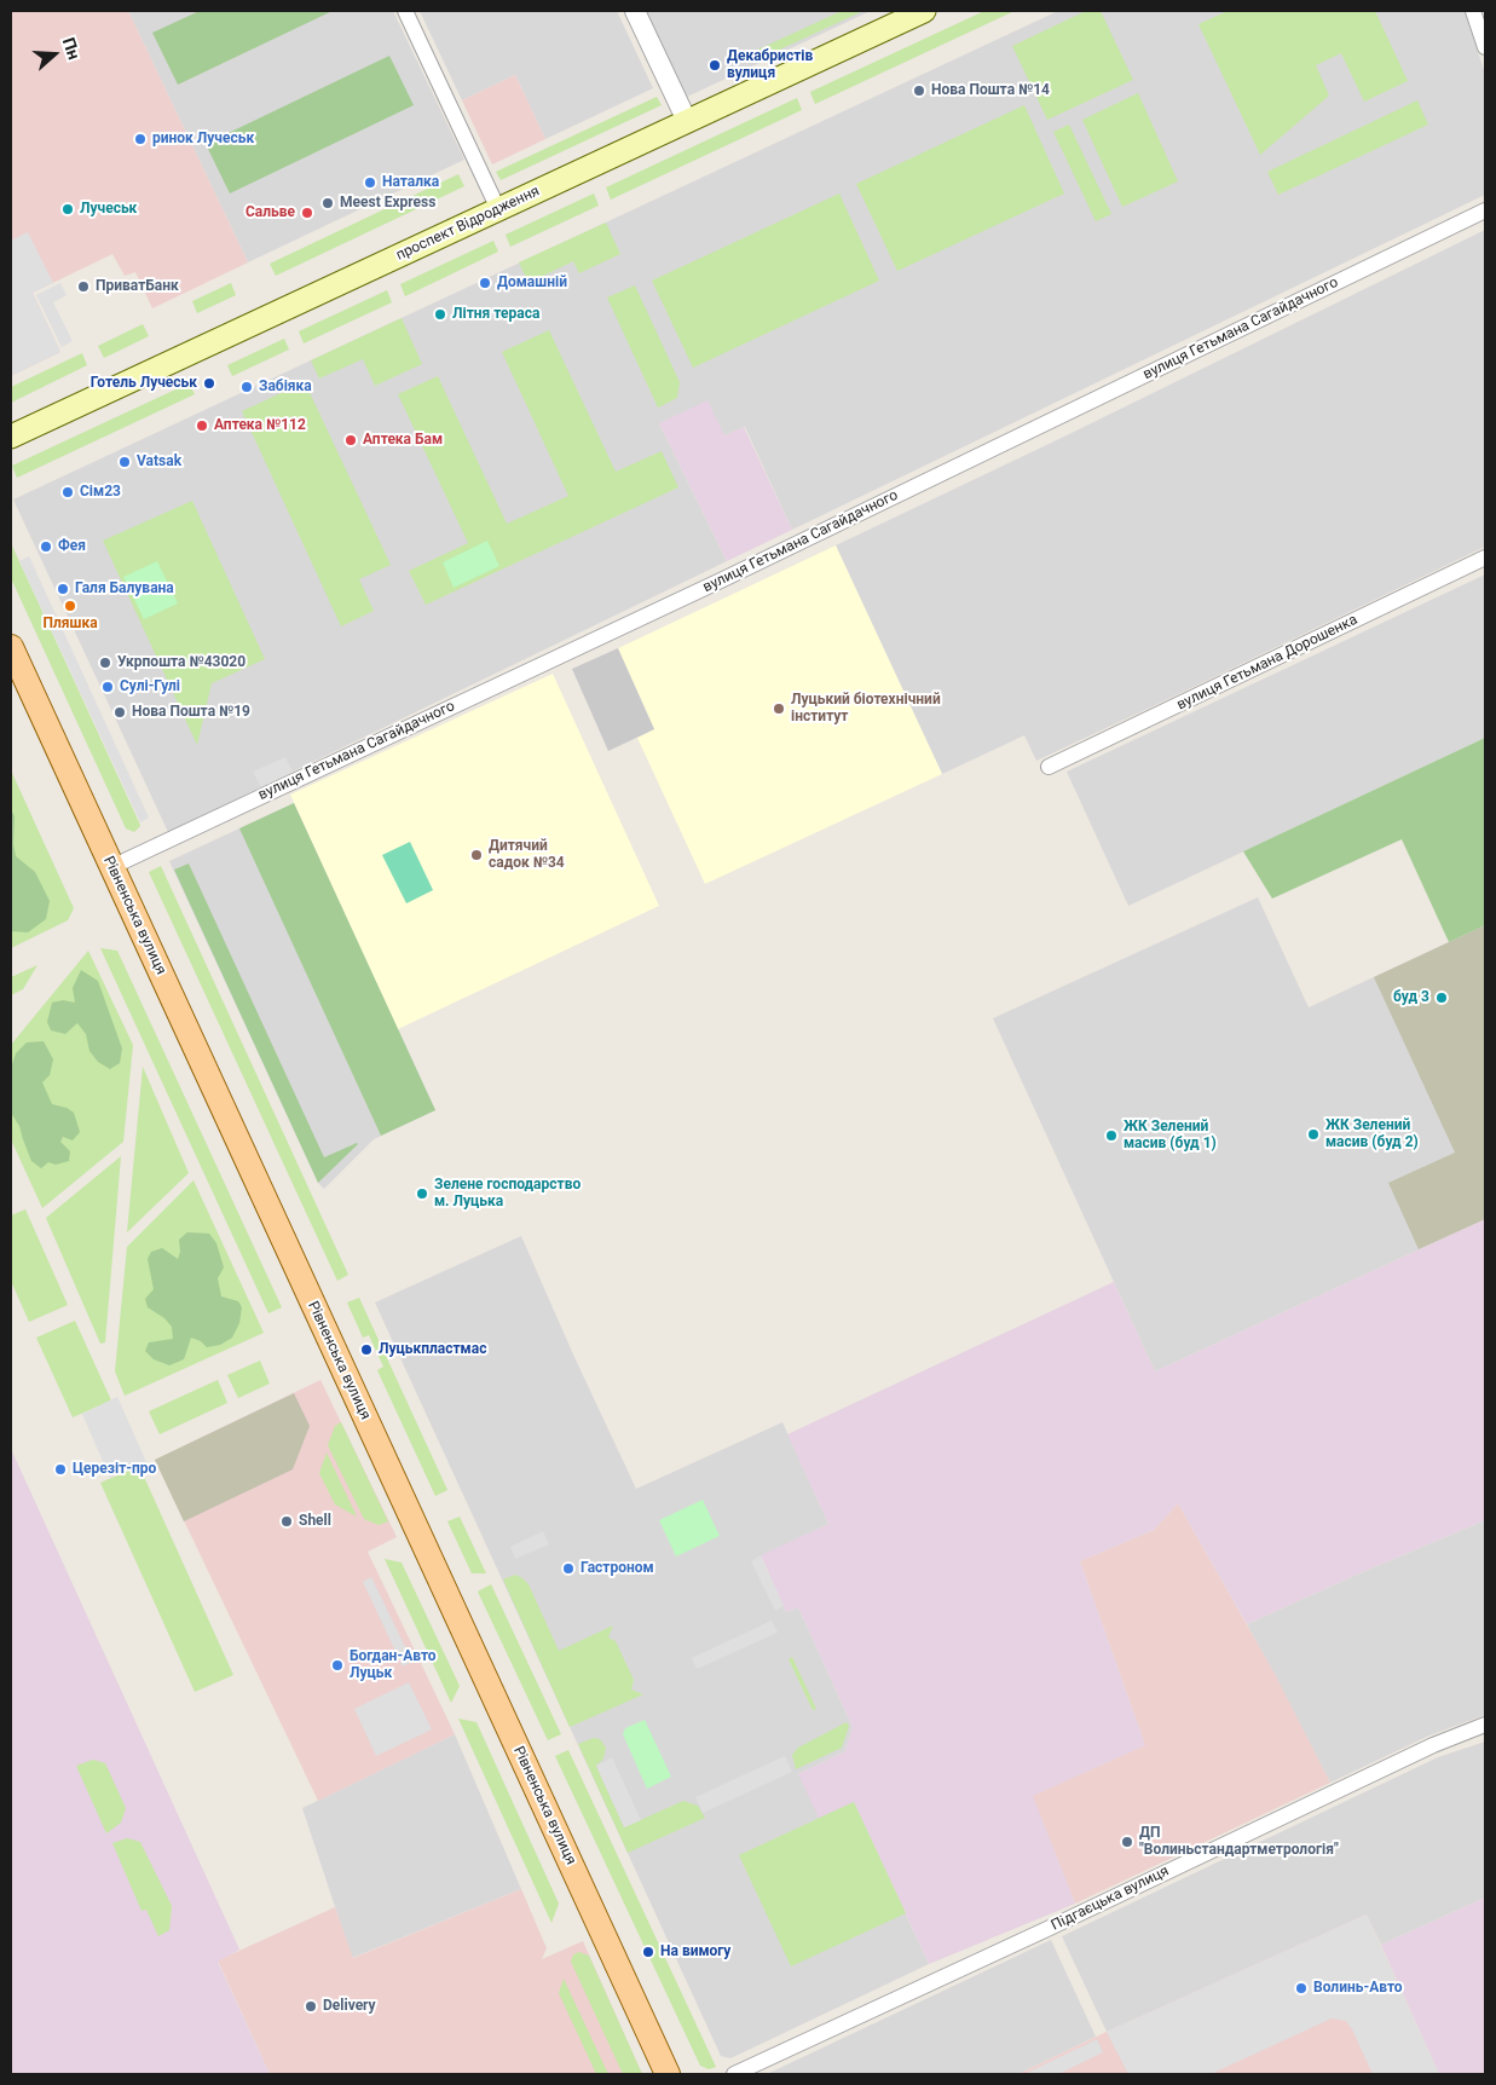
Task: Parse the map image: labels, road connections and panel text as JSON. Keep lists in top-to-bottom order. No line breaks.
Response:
{"streets":{"main road":["проспект Відродження","Рівненська вулиця"],"street":["вулиця Гетьмана Сагайдачного","вулиця Гетьмана Дорошенка","Підгаєцька вулиця"]},"crossings":[["вулиця Гетьмана Сагайдачного","Рівненська вулиця"]],"places":["Декабристів вулиця","Нова Пошта №14","ринок Лучеськ","Наталка","Meest Express","Лучеськ","Сальве","Домашній","ПриватБанк","Літня тераса","Готель Лучеськ","Забіяка","Аптека №112","Аптека Бам","Vatsak","Сім23","Фея","Галя Балувана","Пляшка","Укрпошта №43020","Сулі-Гулі","Луцький біотехнічний інститут","Нова Пошта №19","Дитячий садок №34","буд 3","ЖК Зелений масив (буд 2)","ЖК Зелений масив (буд 1)","Зелене господарство м. Луцька","Луцькпластмас","Церезіт-про","Shell","Гастроном","Богдан-Авто Луцьк","ДП \"Волиньстандартметрологія\"","На вимогу","Волинь-Авто","Delivery"],"north":"right"}
